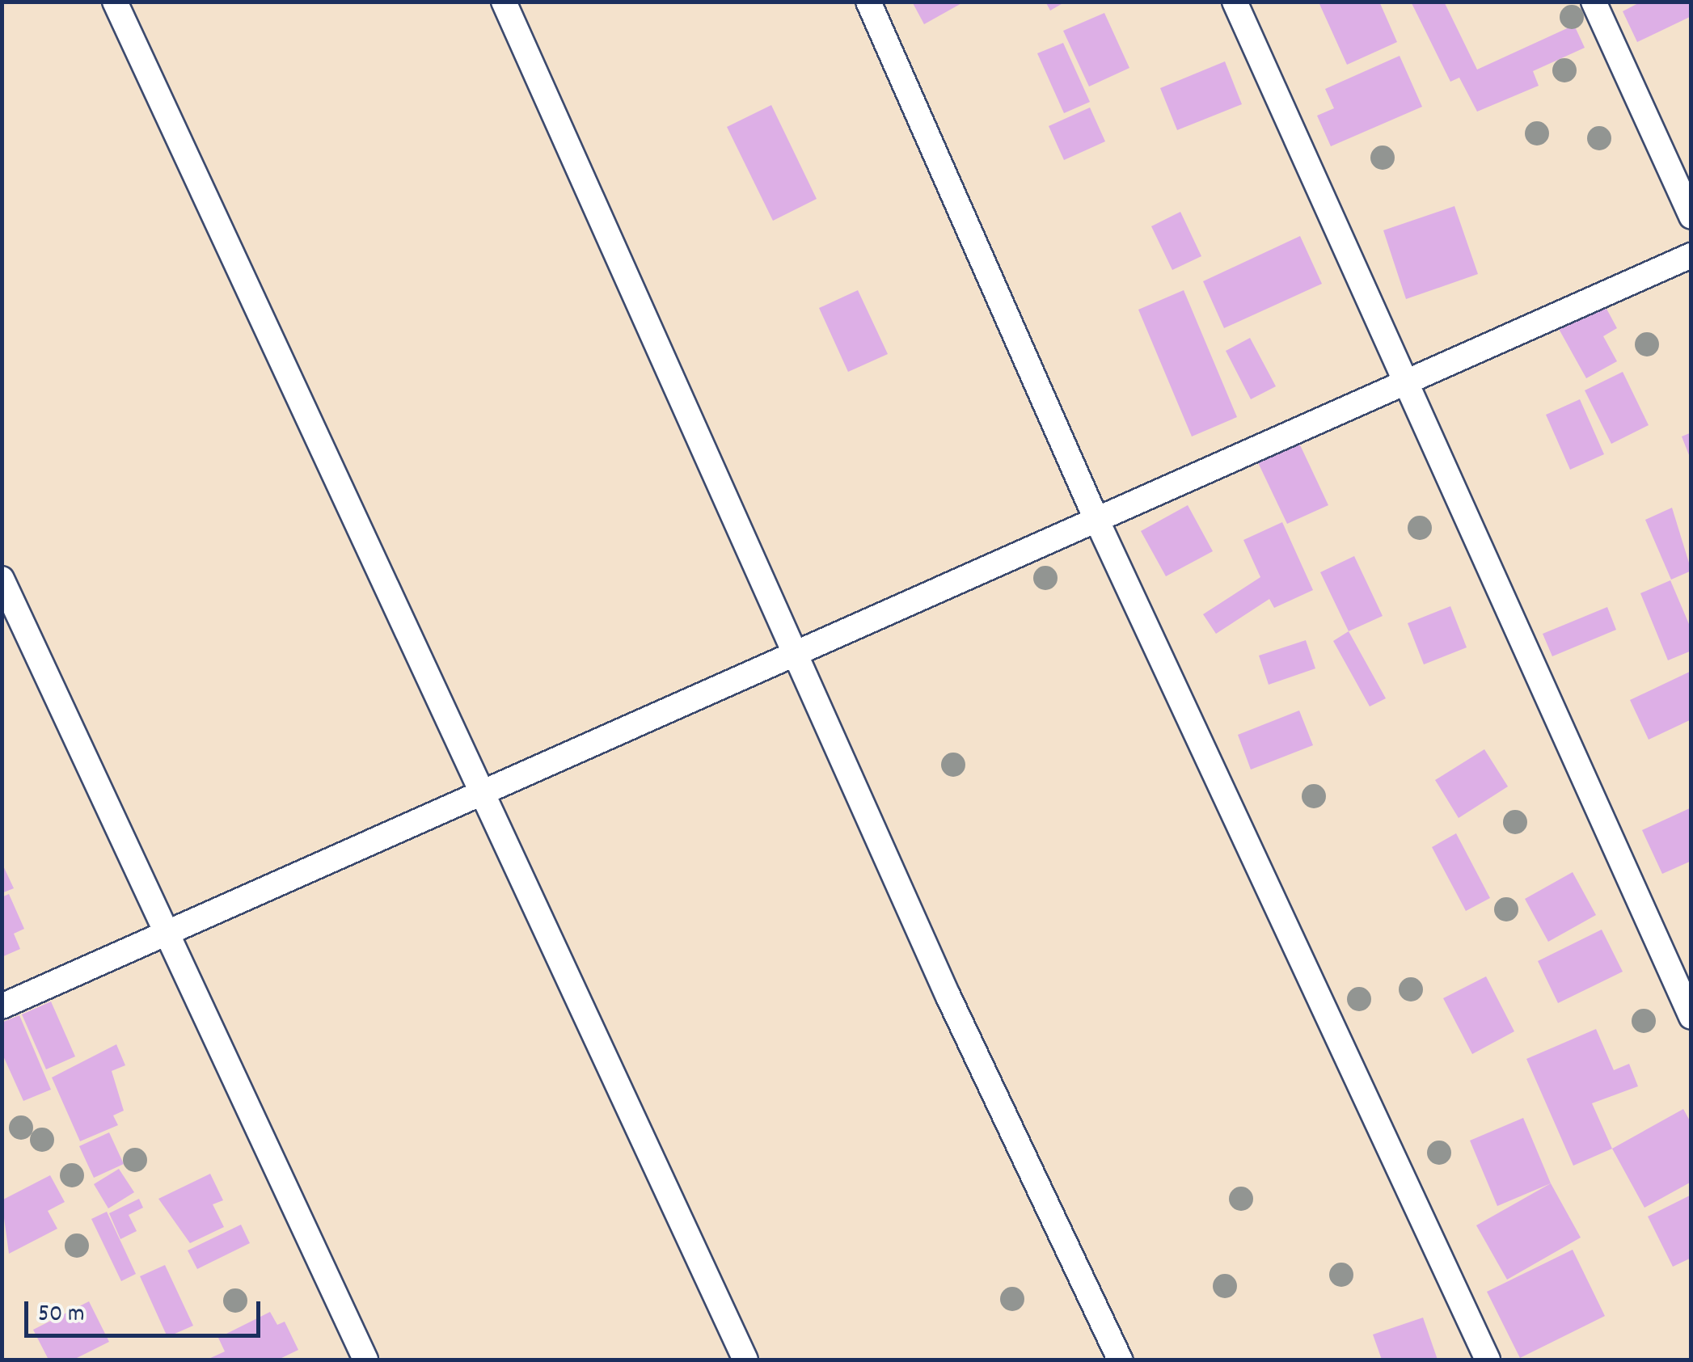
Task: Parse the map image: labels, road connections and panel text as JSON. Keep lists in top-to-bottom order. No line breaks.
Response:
{"scale_bar":"50 m"}
